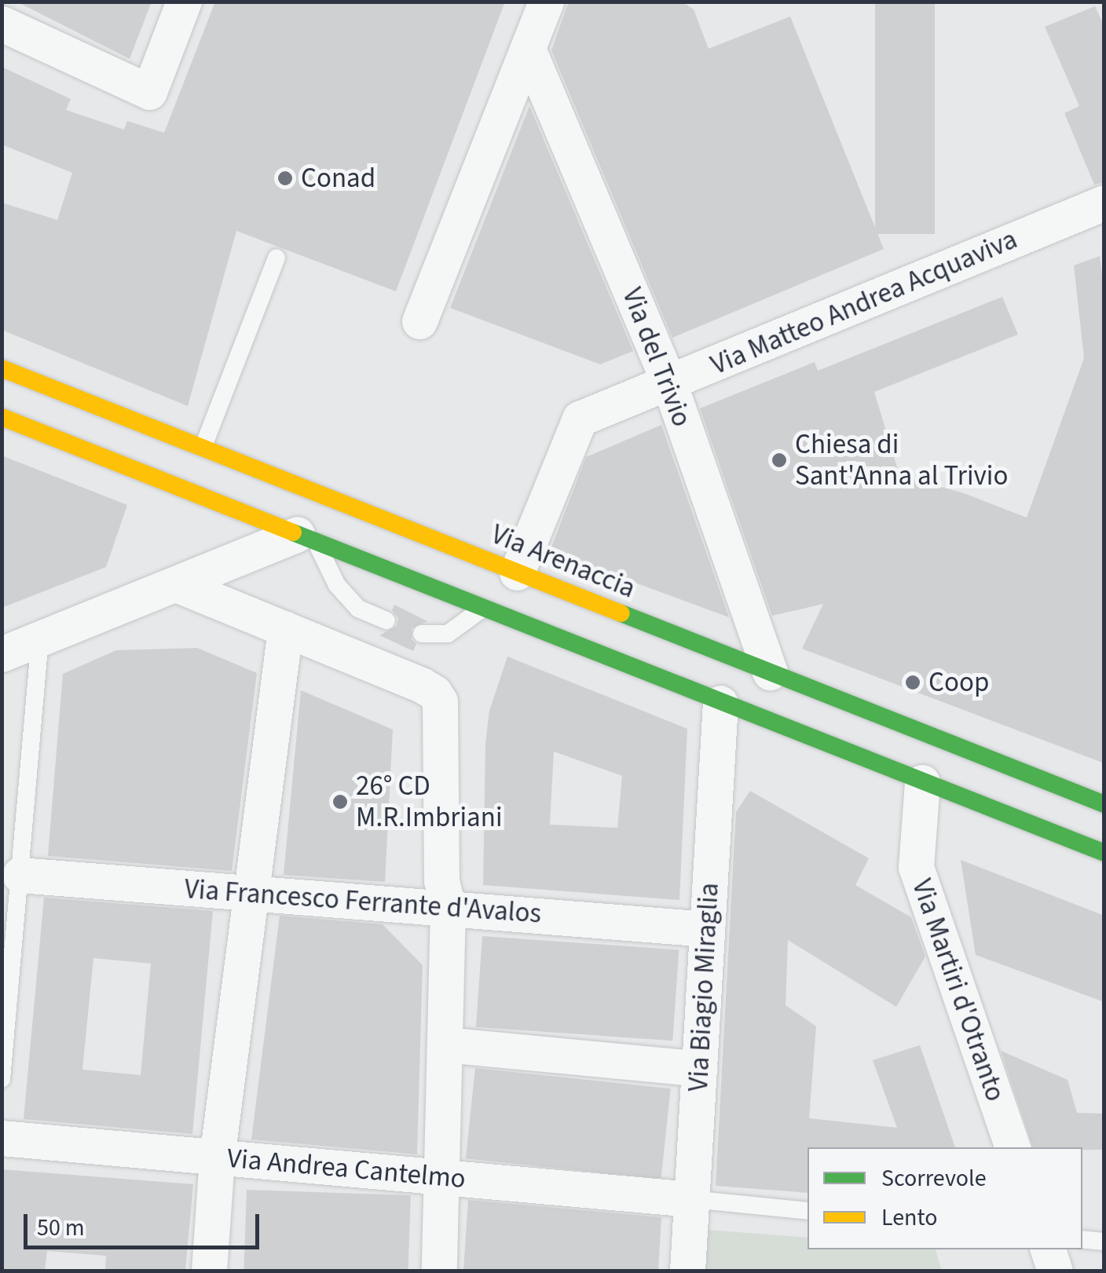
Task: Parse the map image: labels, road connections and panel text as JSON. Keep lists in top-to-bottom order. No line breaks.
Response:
{"streets":{"main road":["Via Arenaccia"],"street":["Via Matteo Andrea Acquaviva","Via del Trivio","Via Francesco Ferrante d'Avalos","Via Biagio Miraglia","Via Martiri d'Otranto","Via Andrea Cantelmo"]},"crossings":[["Via Matteo Andrea Acquaviva","Via del Trivio"],["Via Matteo Andrea Acquaviva","Via Arenaccia"],["Via del Trivio","Via Arenaccia"],["Via Francesco Ferrante d'Avalos","Via Biagio Miraglia"],["Via Biagio Miraglia","Via Andrea Cantelmo"]],"places":["Conad","Chiesa di Sant'Anna al Trivio","Coop","26° CD M.R.Imbriani"],"legend":["Scorrevole","Lento"],"scale_bar":"50 m"}
